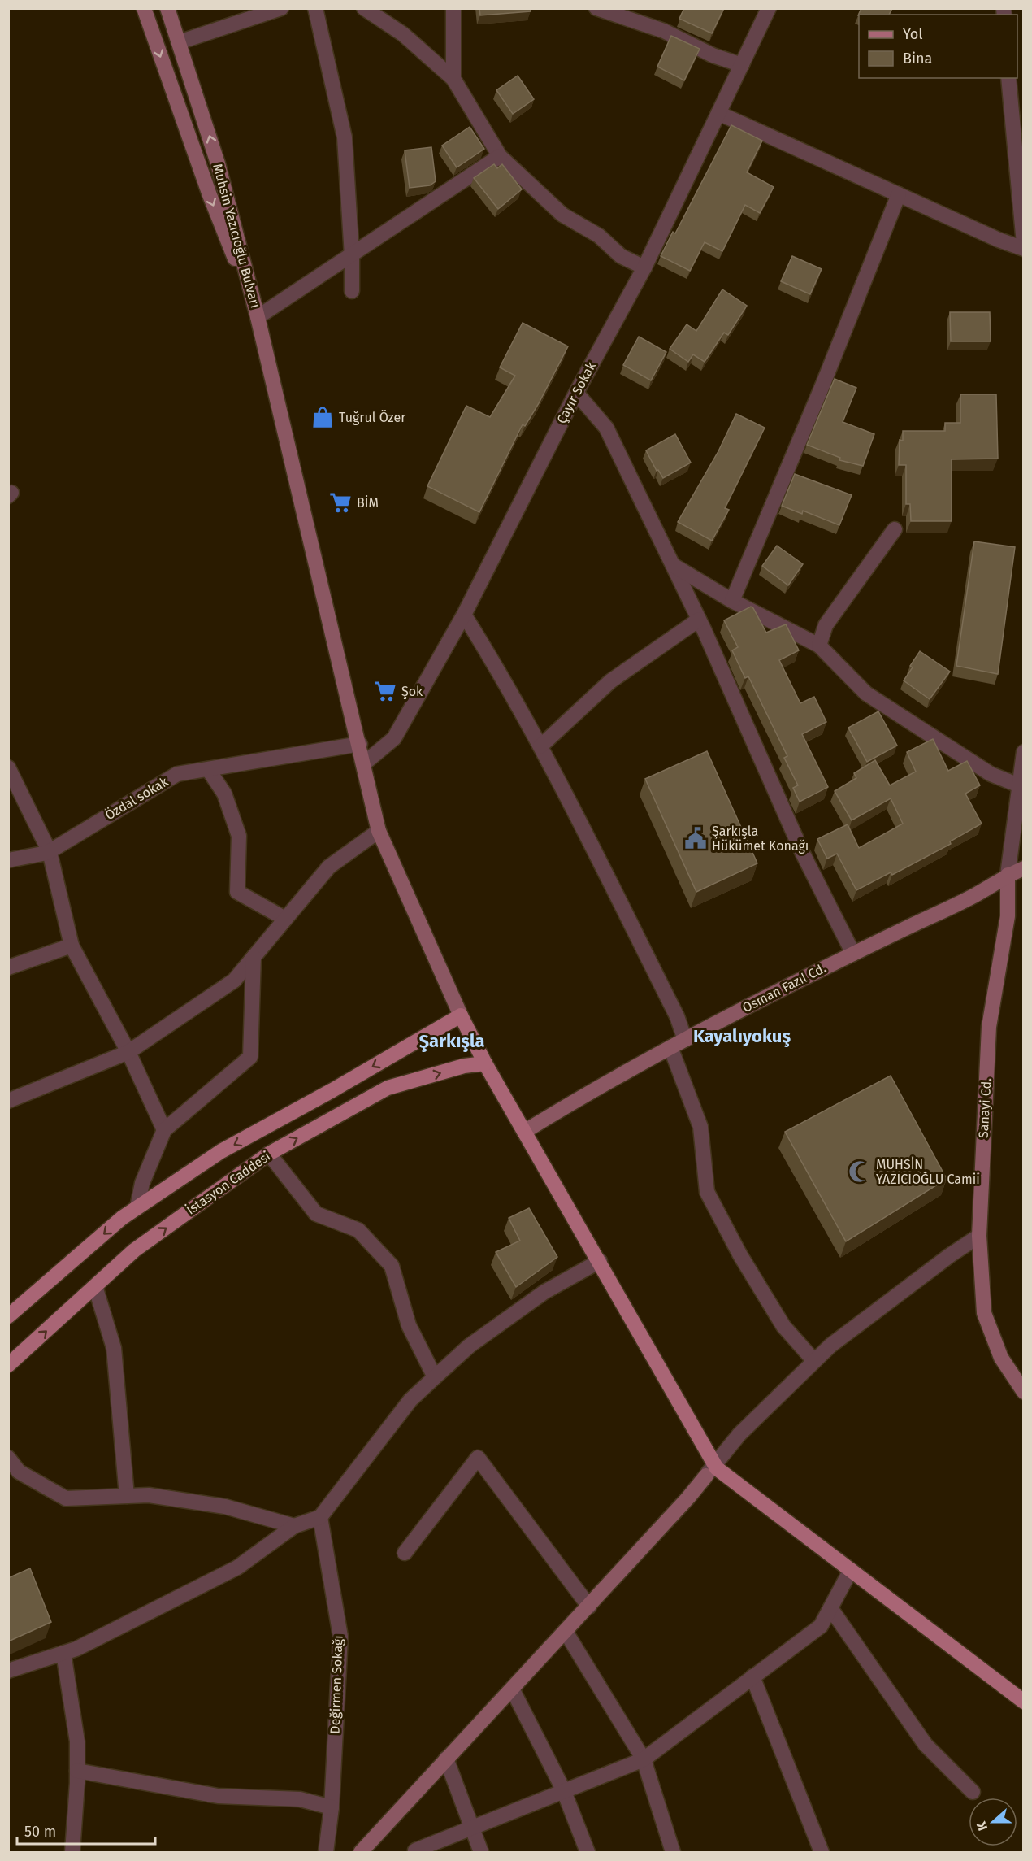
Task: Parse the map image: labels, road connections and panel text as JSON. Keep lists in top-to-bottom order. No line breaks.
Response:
{"streets":{"main road":["İstasyon Caddesi"],"street":["Muhsin Yazıcıoğlu Bulvarı","Çayır Sokak","Özdal sokak","Osman Fazıl Cd.","Sanayi Cd.","Değirmen Sokağı"]},"crossings":[["Osman Fazıl Cd.","Sanayi Cd."]],"districts":["Kayalıyokuş","Şarkışla"],"places":{"shop":["Tuğrul Özer"],"supermarket":["BİM","Şok"],"public building":["Şarkışla Hükümet Konağı"],"mosque":["MUHSİN YAZICIOĞLU Camii"]},"legend":["Yol","Bina"],"scale_bar":"50 m","north":"left"}
